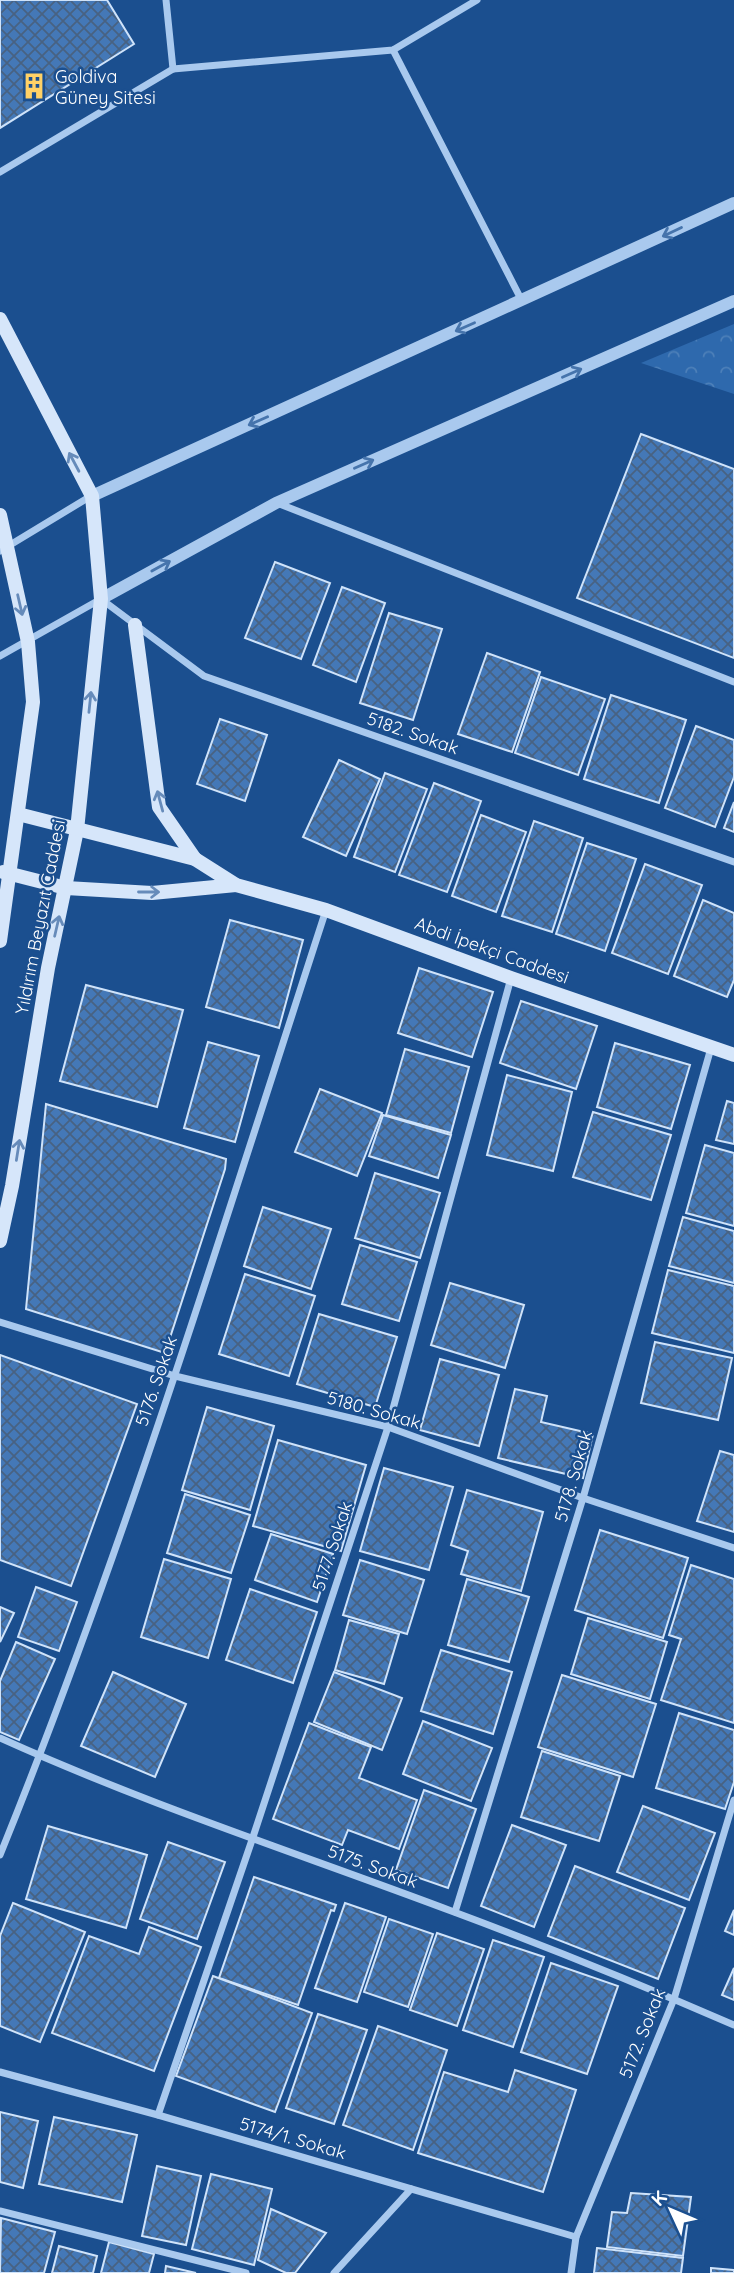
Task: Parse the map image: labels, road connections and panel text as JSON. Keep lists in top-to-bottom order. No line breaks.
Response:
{"streets":{"main road":["Yıldırım Beyazıt Caddesi","Abdi İpekçi Caddesi"],"street":["5182. Sokak","5176. Sokak","5180. Sokak","5178. Sokak","5177. Sokak","5175. Sokak","5172. Sokak","5174/1. Sokak"]},"crossings":[["5182. Sokak","Yıldırım Beyazıt Caddesi"],["Yıldırım Beyazıt Caddesi","Abdi İpekçi Caddesi"],["Abdi İpekçi Caddesi","5176. Sokak"],["Abdi İpekçi Caddesi","5178. Sokak"],["Abdi İpekçi Caddesi","5177. Sokak"],["5176. Sokak","5180. Sokak"],["5176. Sokak","5175. Sokak"],["5180. Sokak","5178. Sokak"],["5180. Sokak","5177. Sokak"],["5178. Sokak","5175. Sokak"],["5177. Sokak","5175. Sokak"],["5177. Sokak","5174/1. Sokak"],["5175. Sokak","5172. Sokak"],["5172. Sokak","5174/1. Sokak"]],"places":{"building":["Goldiva Güney Sitesi"]},"north":"top left"}
